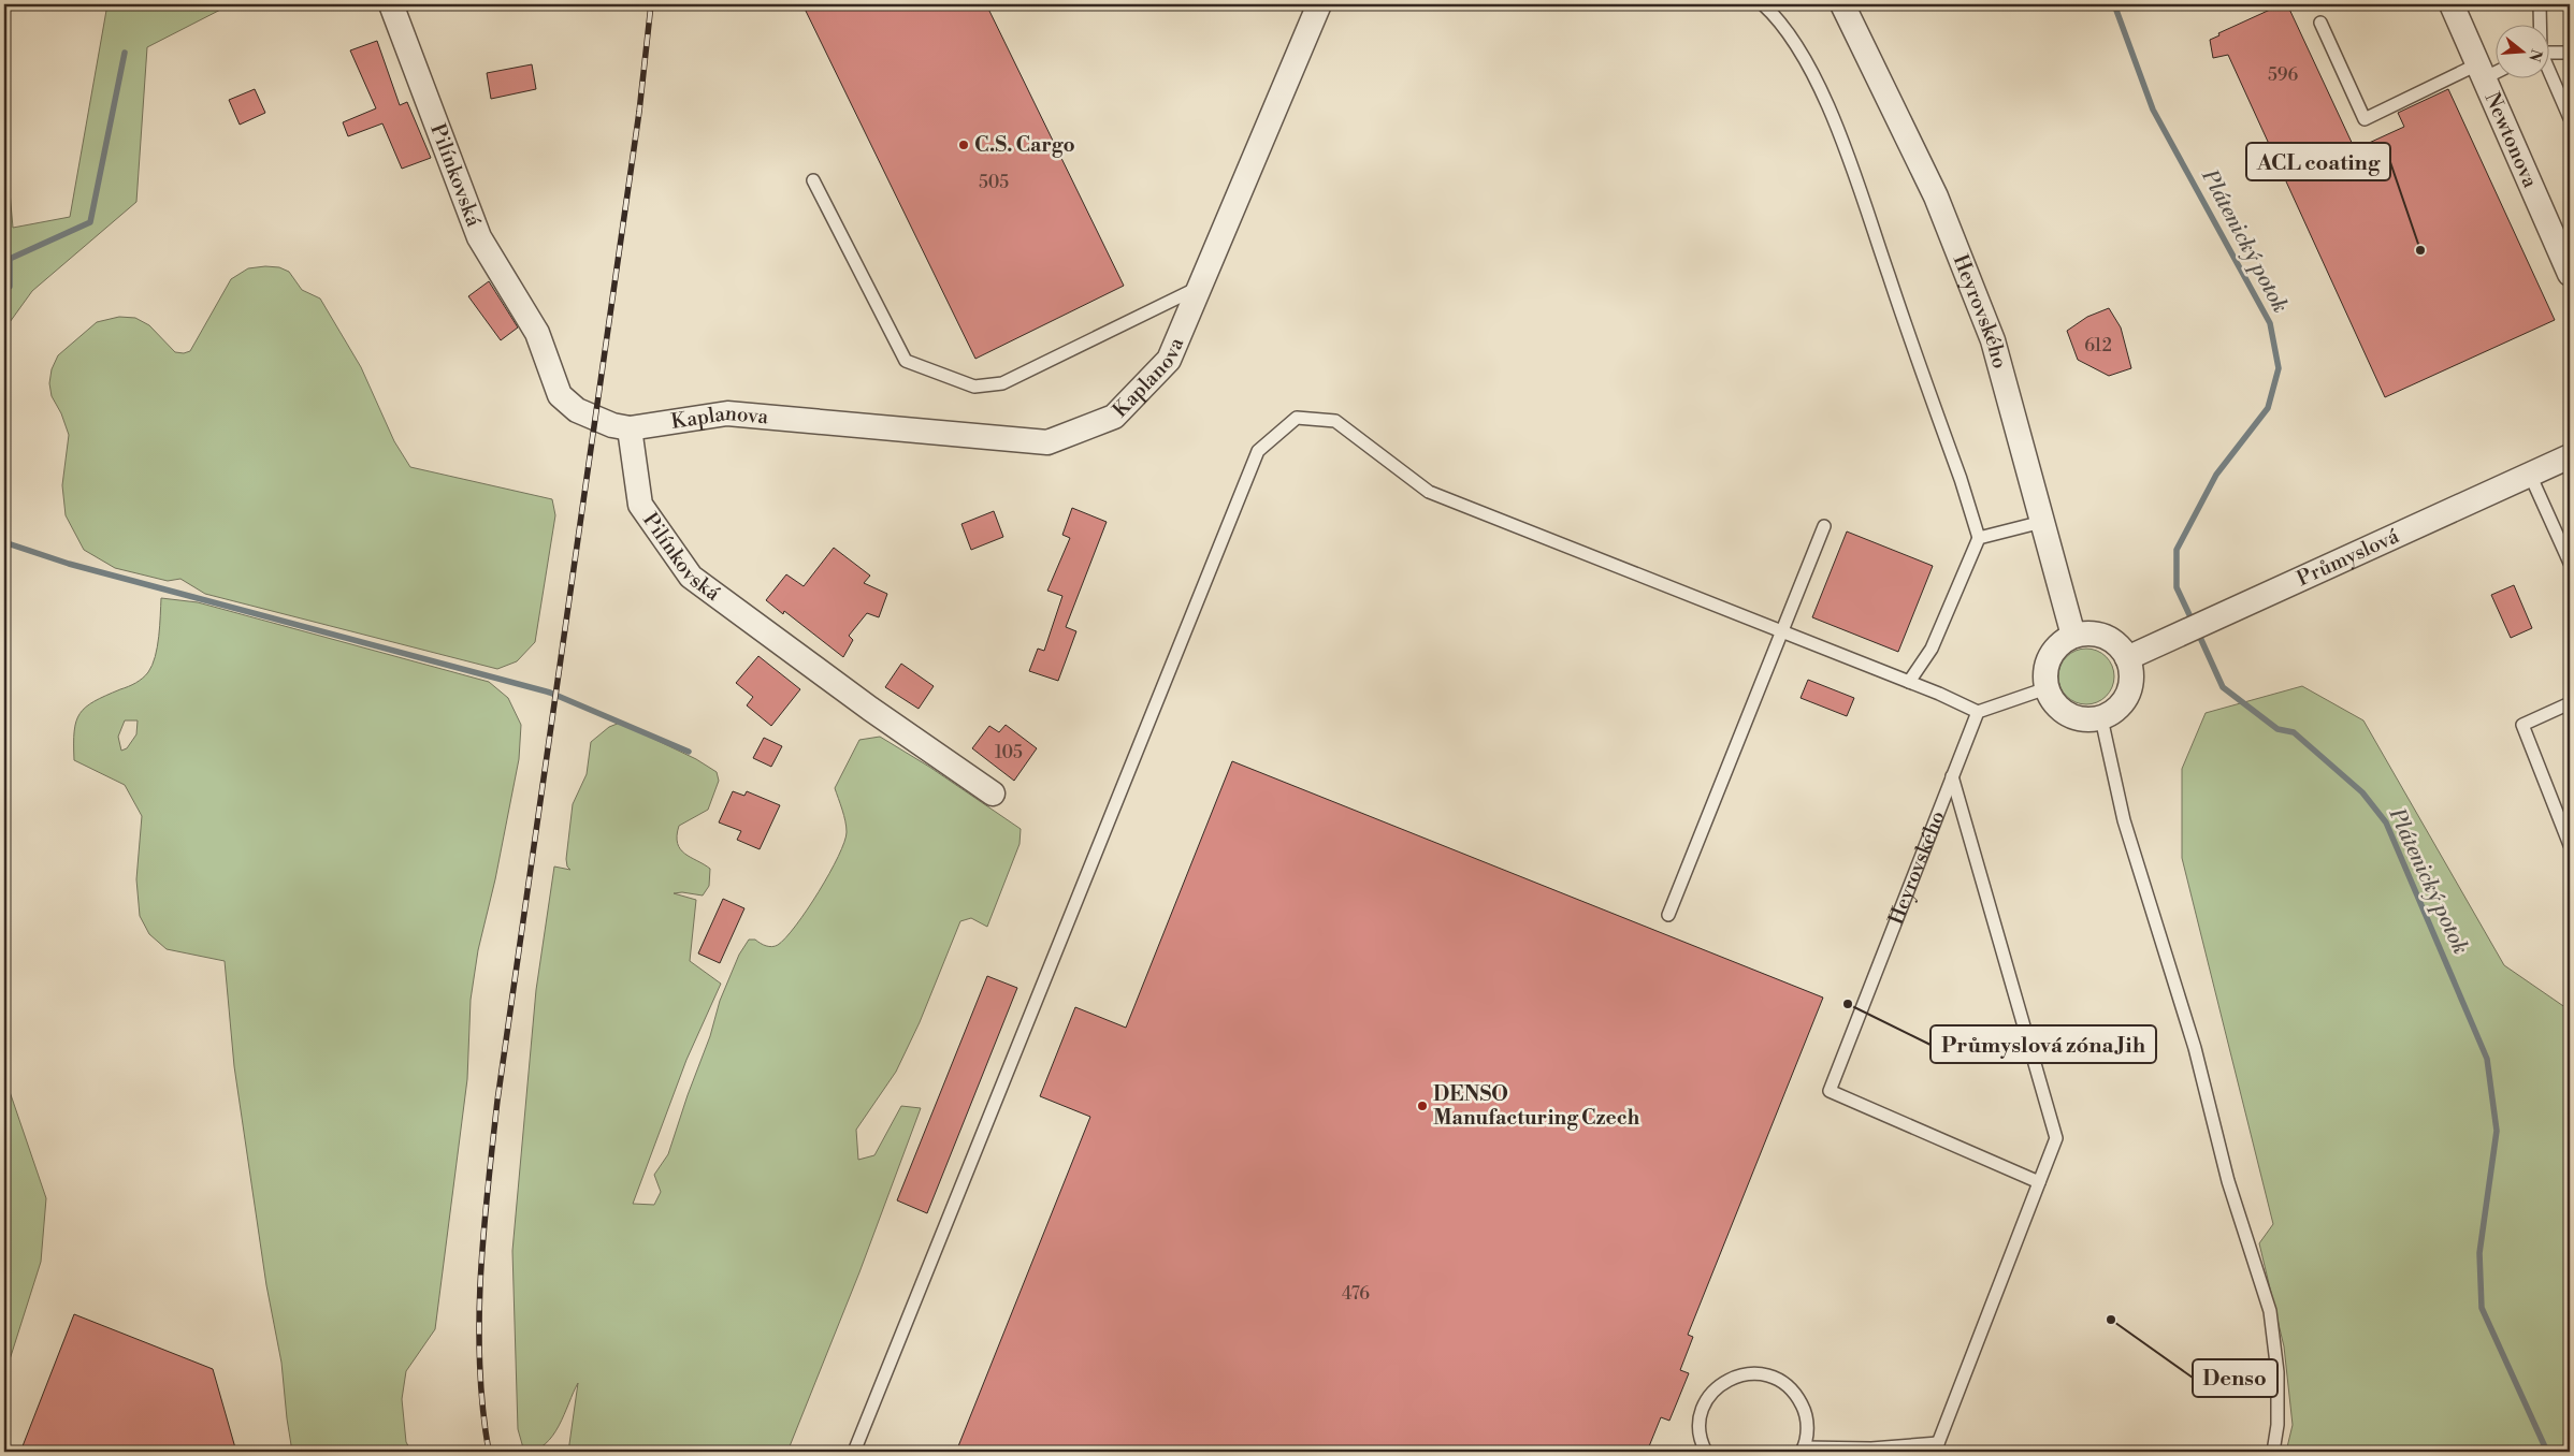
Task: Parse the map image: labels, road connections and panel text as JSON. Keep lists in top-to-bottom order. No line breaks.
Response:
{"streets":{"street":["Newtonova","Pilínkovská","Heyrovského","Kaplanova","Průmyslová"]},"crossings":[["Pilínkovská","Kaplanova"],["Heyrovského","Průmyslová"]],"water":["Plátenický potok"],"places":["C.S. Cargo","ACL coating","Průmyslová zóna Jih","DENSO Manufacturing Czech","Denso"],"house_numbers":["596","505","612","105","476"],"north":"right"}
